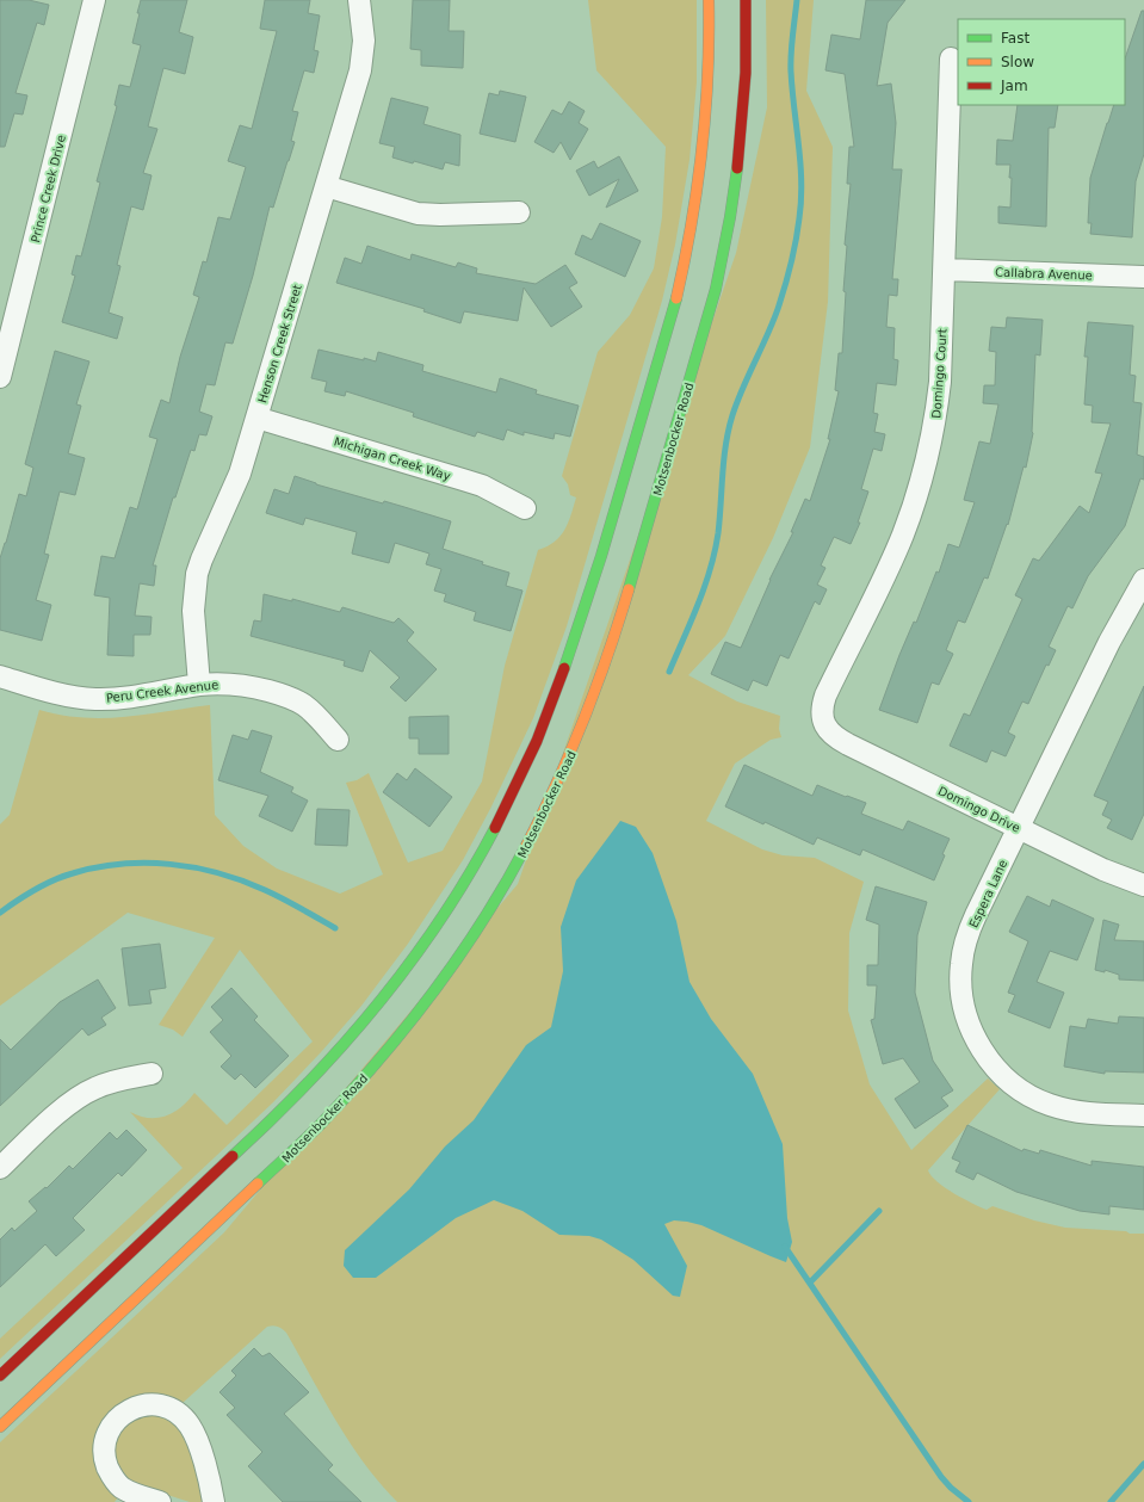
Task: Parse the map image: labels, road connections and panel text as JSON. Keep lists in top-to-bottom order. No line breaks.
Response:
{"streets":{"main road":["Motsenbocker Road"],"street":["Prince Creek Drive","Callabra Avenue","Henson Creek Street","Domingo Court","Michigan Creek Way","Peru Creek Avenue","Domingo Drive","Espera Lane"]},"crossings":[["Callabra Avenue","Domingo Court"],["Henson Creek Street","Michigan Creek Way"],["Henson Creek Street","Peru Creek Avenue"],["Domingo Court","Domingo Drive"],["Domingo Drive","Espera Lane"]],"legend":["Fast","Slow","Jam"]}
